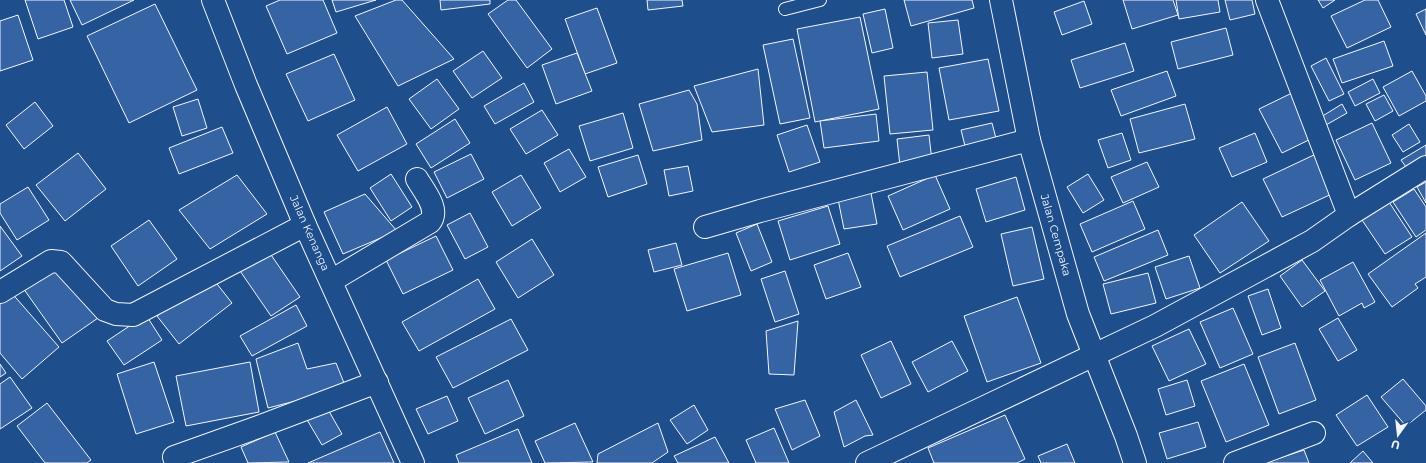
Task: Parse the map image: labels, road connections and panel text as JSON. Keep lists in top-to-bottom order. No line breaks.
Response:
{"streets":{"street":["Jalan Kenanga","Jalan Cempaka"]},"north":"bottom"}
